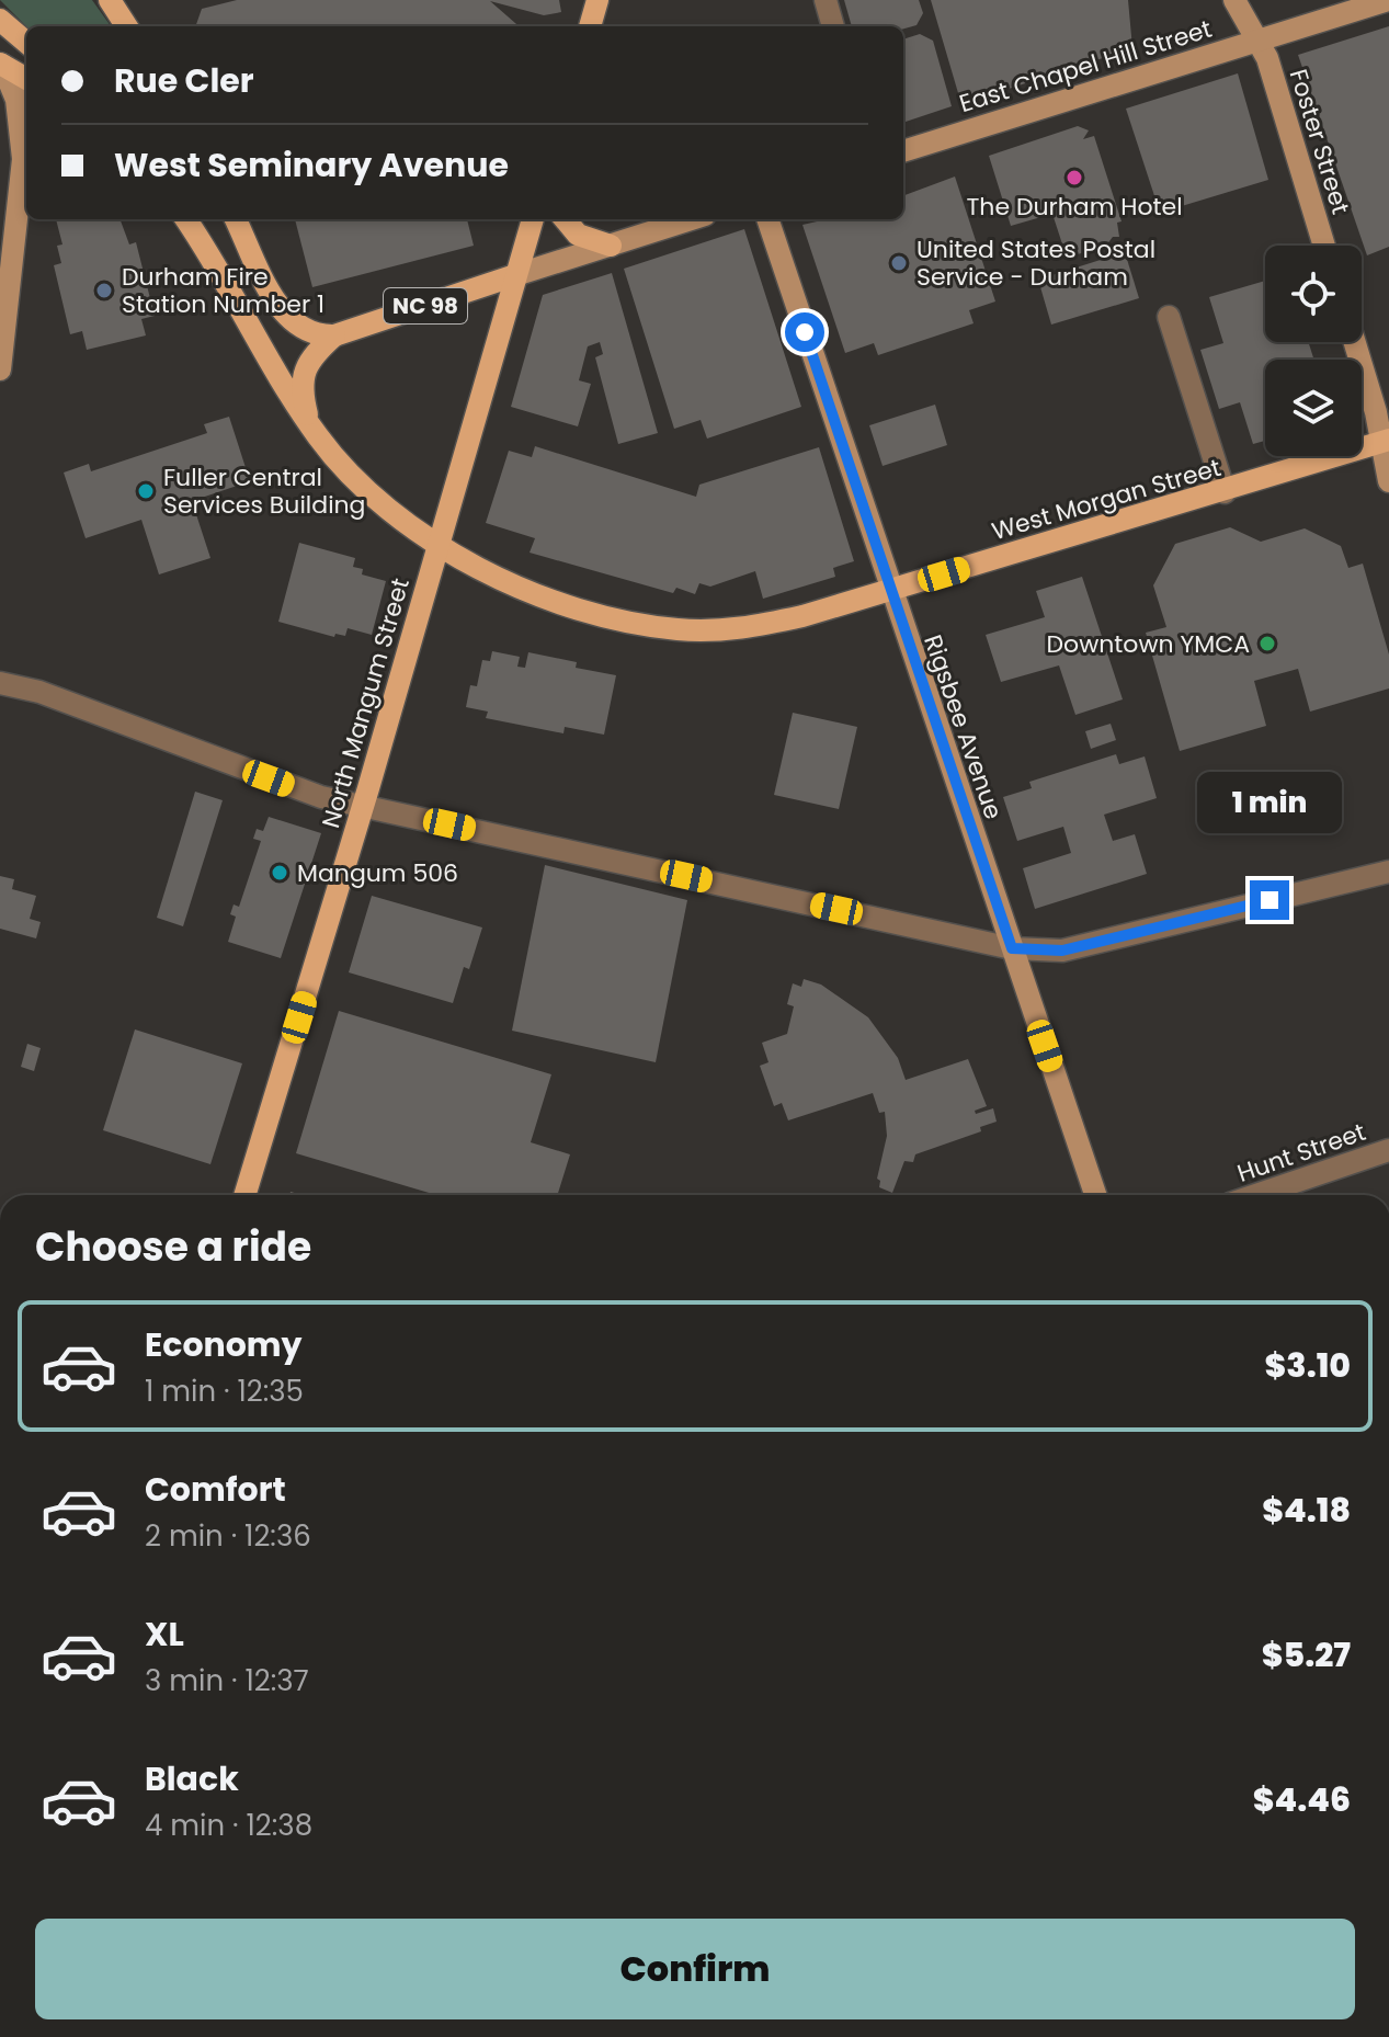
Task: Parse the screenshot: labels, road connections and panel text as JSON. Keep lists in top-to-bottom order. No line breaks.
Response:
{"streets":{"main road":["NC 98","West Morgan Street","North Mangum Street"],"street":["East Chapel Hill Street","Foster Street","Rigsbee Avenue","Hunt Street"]},"crossings":[["East Chapel Hill Street","Foster Street"],["NC 98","North Mangum Street"],["West Morgan Street","North Mangum Street"],["West Morgan Street","Rigsbee Avenue"]],"places":["The Durham Hotel","United States Postal Service - Durham","Durham Fire Station Number 1","Fuller Central Services Building","Downtown YMCA","Mangum 506"],"page":{"banner":["Rue Cler","West Seminary Avenue"],"bubble":"1 min","heading":"Choose a ride","list":[{"name":"Economy","note":"1 min · 12:35","value":"$3.10"},{"name":"Comfort","note":"2 min · 12:36","value":"$4.18"},{"name":"XL","note":"3 min · 12:37","value":"$5.27"},{"name":"Black","note":"4 min · 12:38","value":"$4.46"}],"buttons":"Confirm"}}
